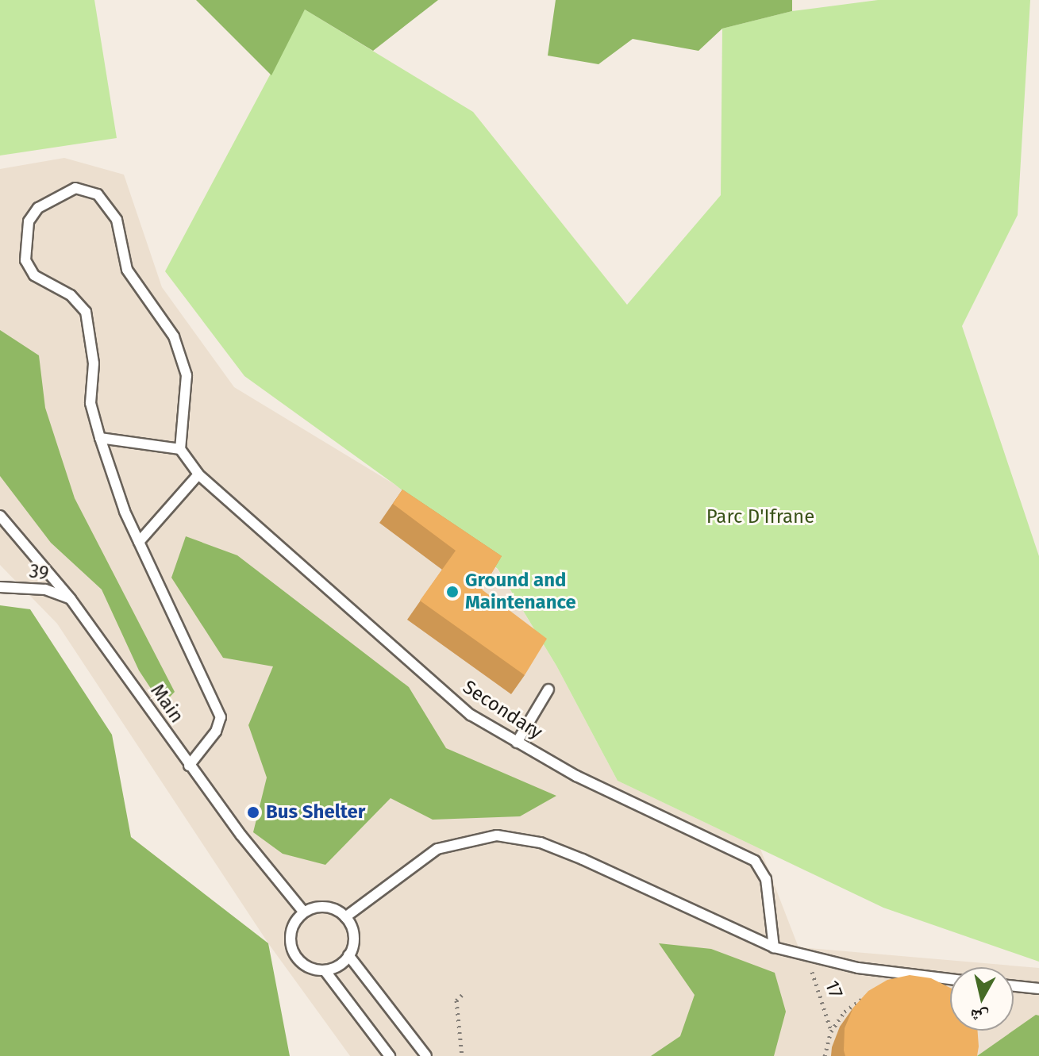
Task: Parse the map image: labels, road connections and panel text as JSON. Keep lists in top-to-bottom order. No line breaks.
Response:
{"streets":{"lane":["39","Main","Secondary"],"path":["17"]},"crossings":[["39","Main"]],"parks":["Parc D'Ifrane"],"places":["Ground and Maintenance","Bus Shelter"],"north":"bottom"}
